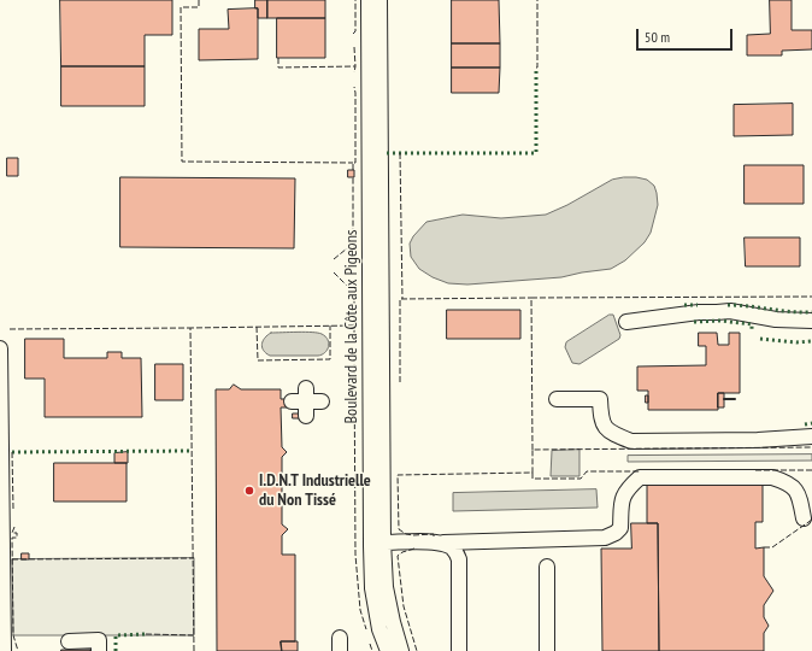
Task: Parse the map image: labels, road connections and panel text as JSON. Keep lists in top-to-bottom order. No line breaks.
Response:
{"streets":{"street":["Boulevard de la Côte aux Pigeons"]},"places":["I.D.N.T Industrielle du Non Tissé"],"scale_bar":"50 m"}
